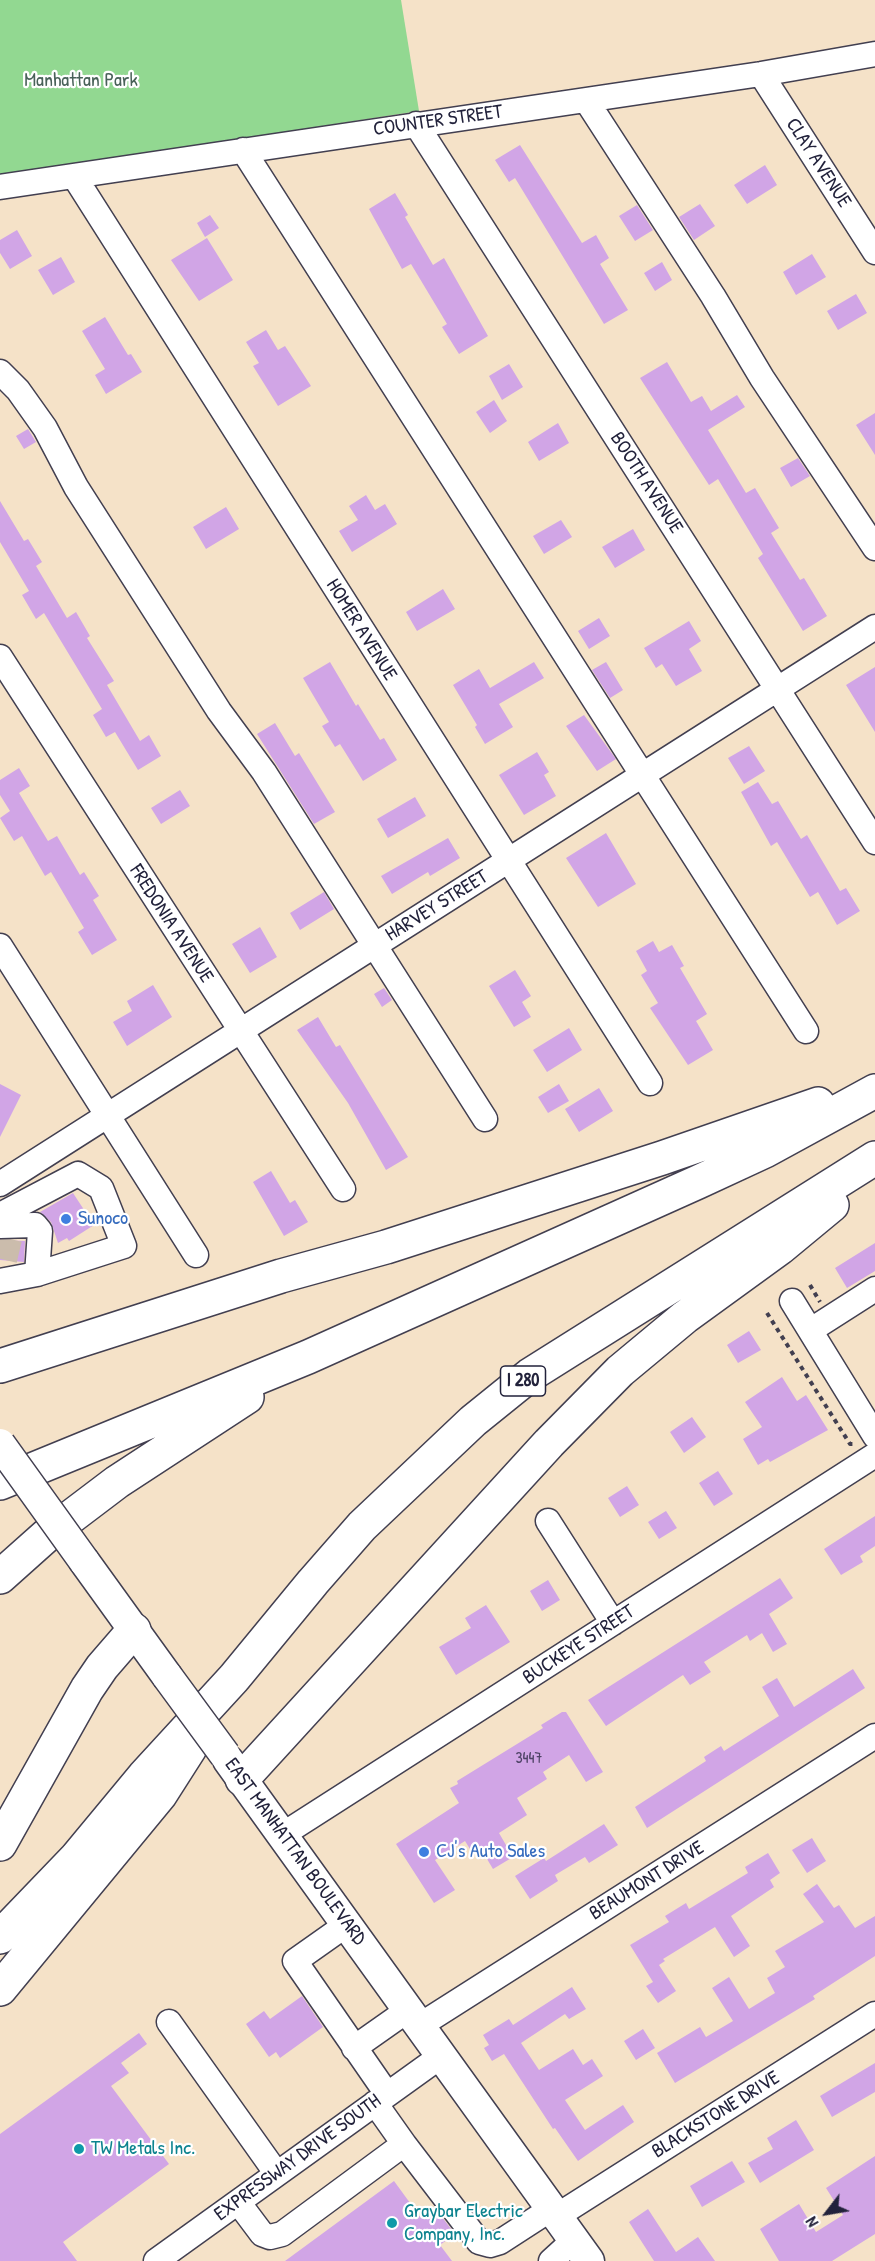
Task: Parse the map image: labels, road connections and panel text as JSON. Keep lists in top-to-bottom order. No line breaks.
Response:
{"streets":{"highway":["I 280"],"main road":["EAST MANHATTAN BOULEVARD"],"street":["COUNTER STREET","CLAY AVENUE","BOOTH AVENUE","HOMER AVENUE","HARVEY STREET","FREDONIA AVENUE","BUCKEYE STREET","BEAUMONT DRIVE","BLACKSTONE DRIVE","EXPRESSWAY DRIVE SOUTH"]},"crossings":[["COUNTER STREET","CLAY AVENUE"],["COUNTER STREET","BOOTH AVENUE"],["COUNTER STREET","HOMER AVENUE"],["BOOTH AVENUE","HARVEY STREET"],["HOMER AVENUE","HARVEY STREET"],["HARVEY STREET","FREDONIA AVENUE"],["BUCKEYE STREET","EAST MANHATTAN BOULEVARD"],["EAST MANHATTAN BOULEVARD","BEAUMONT DRIVE"],["EAST MANHATTAN BOULEVARD","BLACKSTONE DRIVE"],["EAST MANHATTAN BOULEVARD","EXPRESSWAY DRIVE SOUTH"]],"parks":["Manhattan Park"],"places":["Sunoco","CJ's Auto Sales","TW Metals Inc.","Graybar Electric Company, Inc."],"house_numbers":["3447"],"north":"bottom left"}
